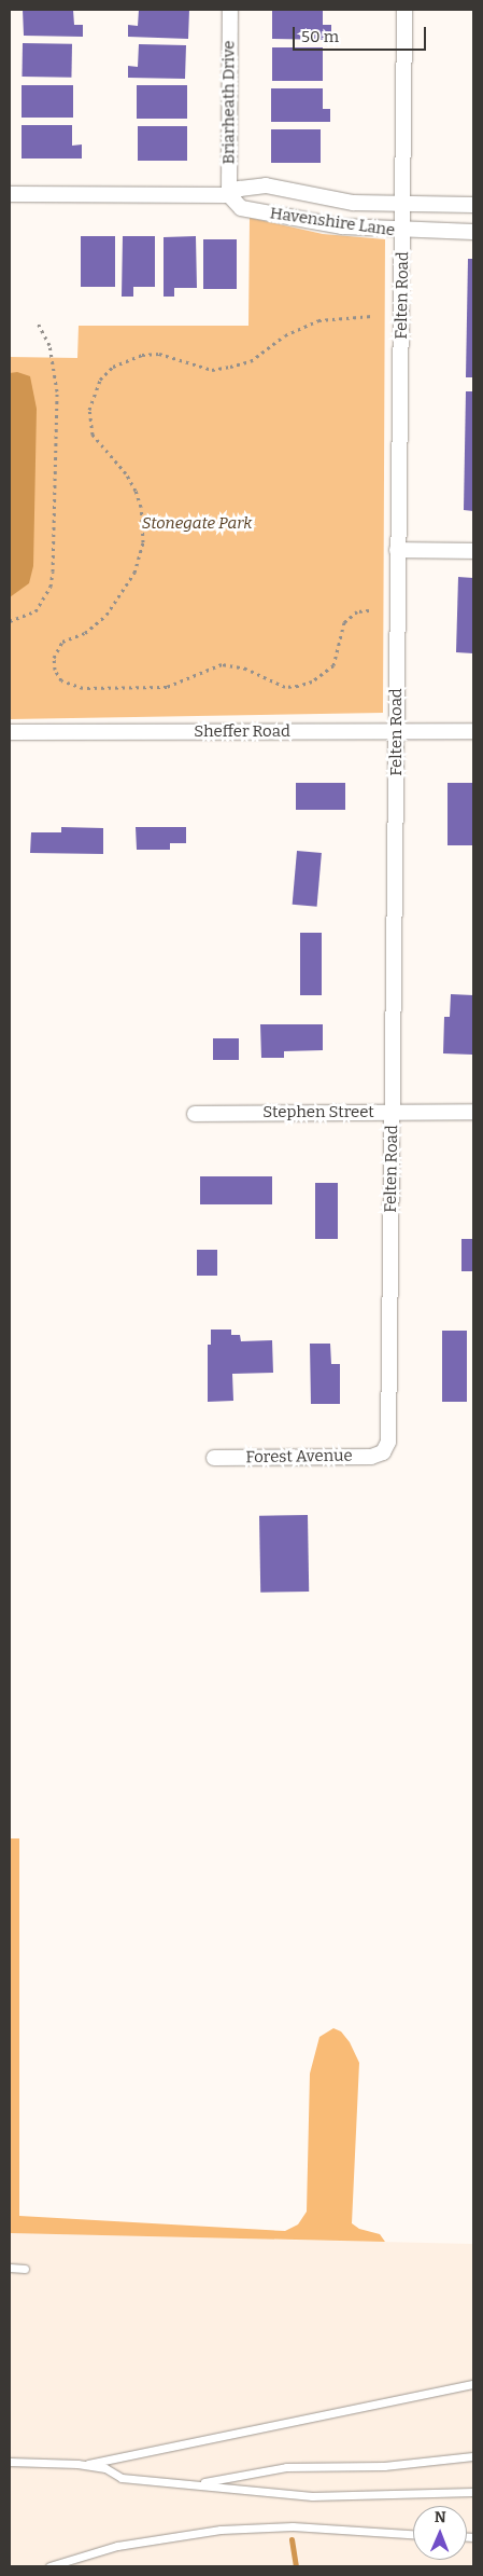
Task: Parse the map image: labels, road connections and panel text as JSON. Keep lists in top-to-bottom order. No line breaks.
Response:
{"streets":{"street":["Briarheath Drive","Havenshire Lane","Felten Road","Sheffer Road","Stephen Street","Forest Avenue"]},"crossings":[["Briarheath Drive","Havenshire Lane"],["Havenshire Lane","Felten Road"],["Felten Road","Sheffer Road"],["Felten Road","Stephen Street"],["Felten Road","Forest Avenue"]],"parks":["Stonegate Park"],"scale_bar":"50 m","north":"top"}
